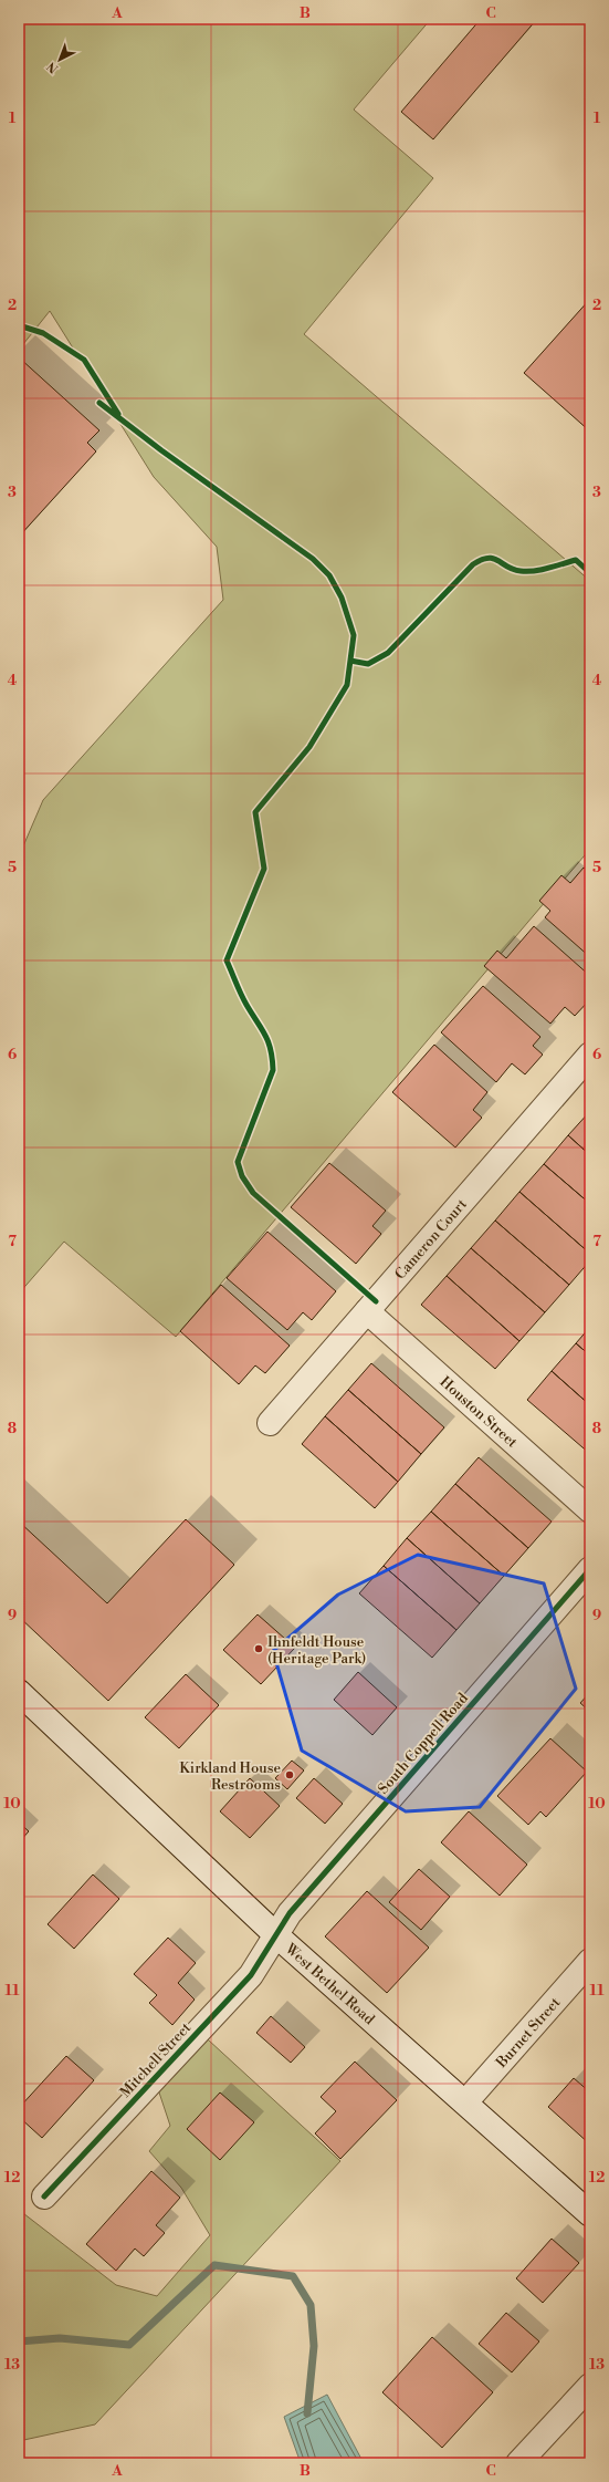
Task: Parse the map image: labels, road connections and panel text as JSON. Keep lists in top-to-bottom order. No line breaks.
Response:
{"streets":{"street":["Cameron Court","Houston Street","South Coppell Road","West Bethel Road","Burnet Street","Mitchell Street"]},"crossings":[["Cameron Court","Houston Street"],["South Coppell Road","West Bethel Road"],["South Coppell Road","Mitchell Street"],["West Bethel Road","Burnet Street"],["West Bethel Road","Mitchell Street"]],"places":["Ihnfeldt House (Heritage Park)","Kirkland House Restrooms"],"north":"bottom left","grid":{"columns":["A","B","C"],"rows":["1","2","3","4","5","6","7","8","9","10","11","12","13"]}}
